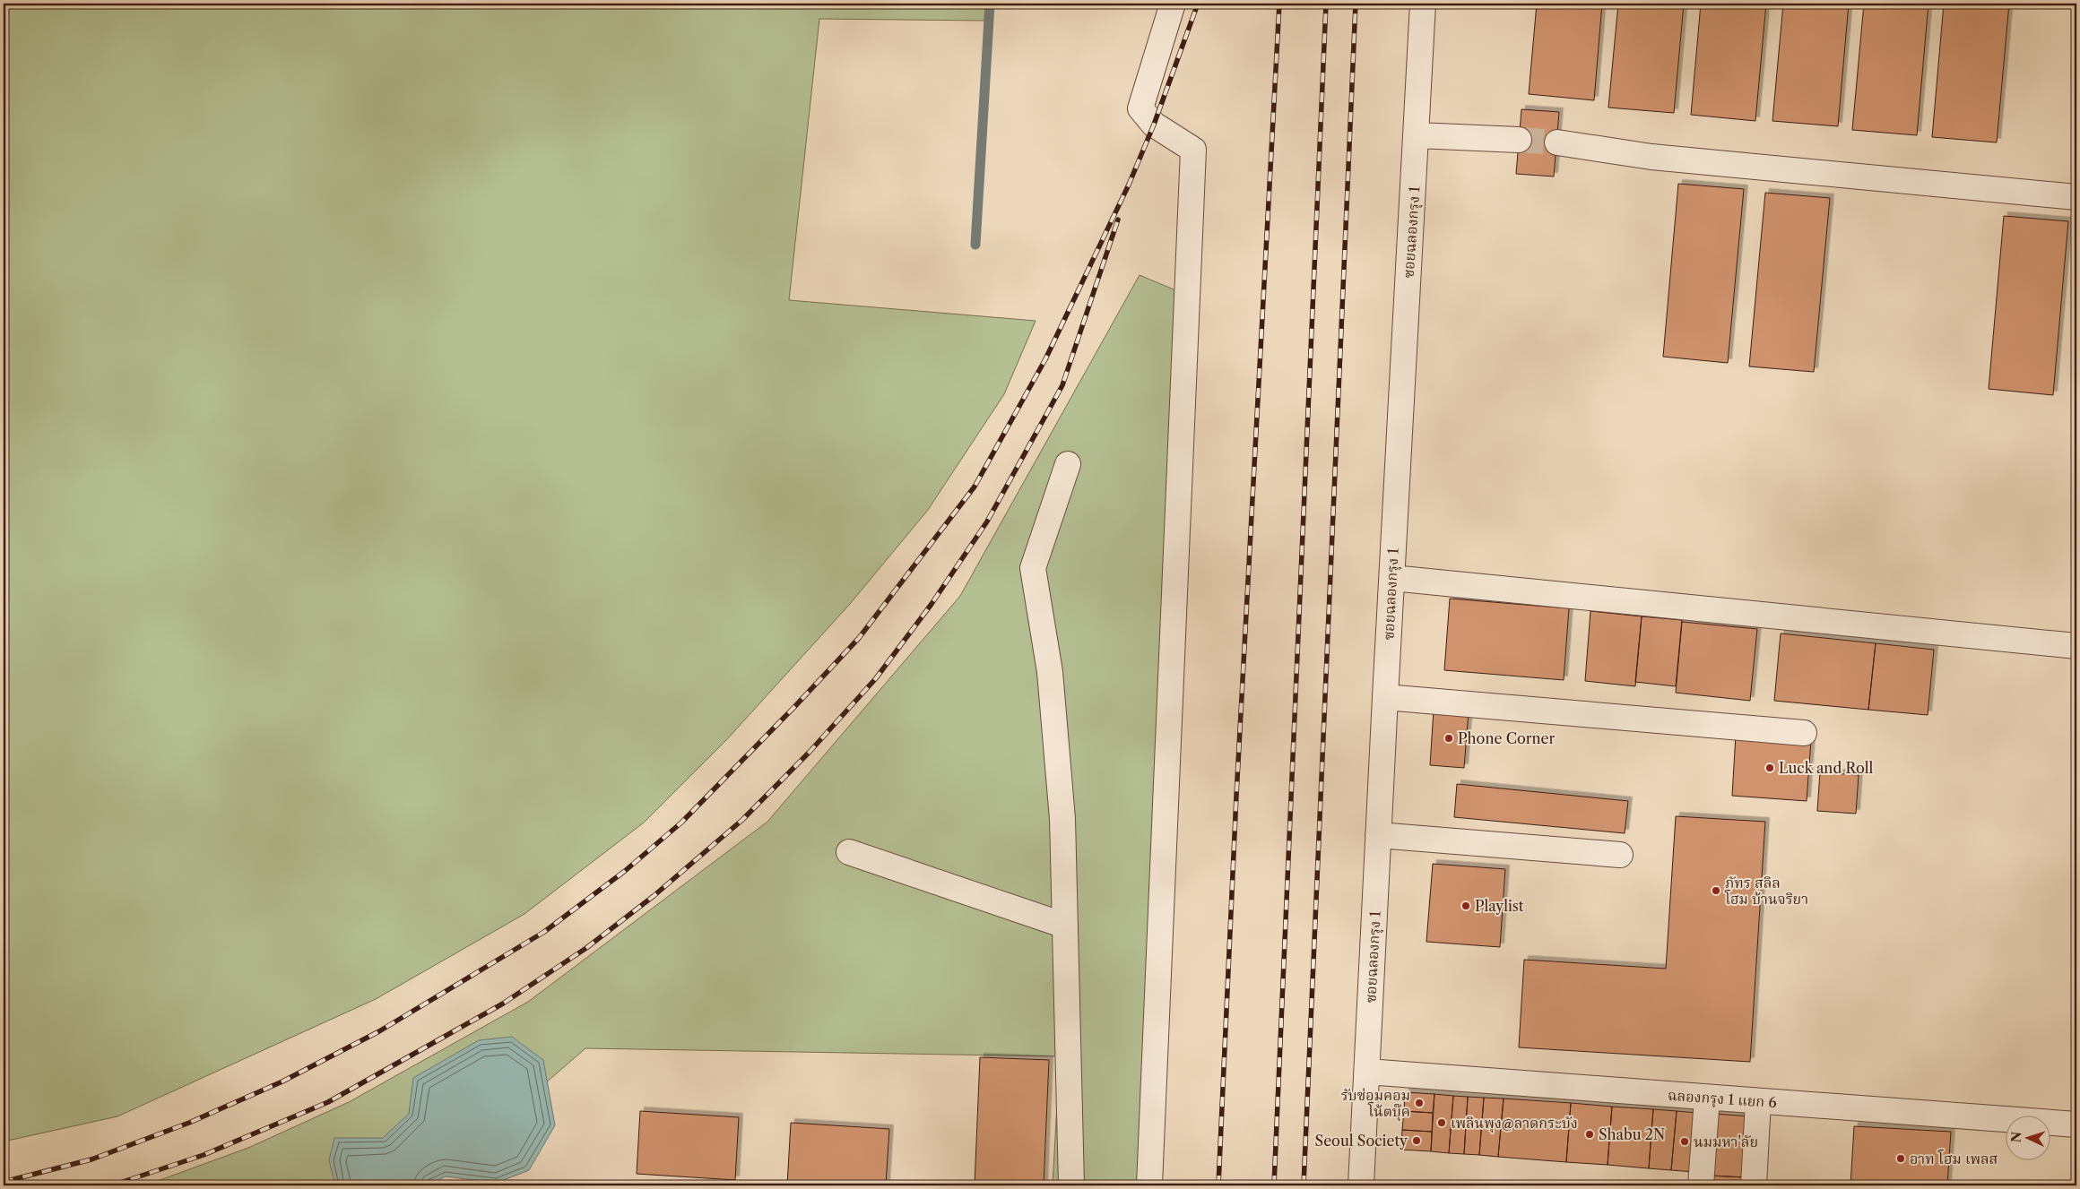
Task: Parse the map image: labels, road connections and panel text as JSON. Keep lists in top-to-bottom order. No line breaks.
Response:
{"streets":{"street":["ซอยฉลองกรุง 1","ฉลองกรุง 1 แยก 6"]},"crossings":[["ซอยฉลองกรุง 1","ฉลองกรุง 1 แยก 6"]],"places":["Phone Corner","Luck and Roll","ภัทร สลิล โฮม บ้านจริยา","Playlist","รับซ่อมคอม โน้ตบุ๊ค","เพลินพุง@ลาดกระบัง","Shabu 2N","Seoul Society","นมมหา'ลัย","อาท โฮม เพลส"],"north":"left"}
